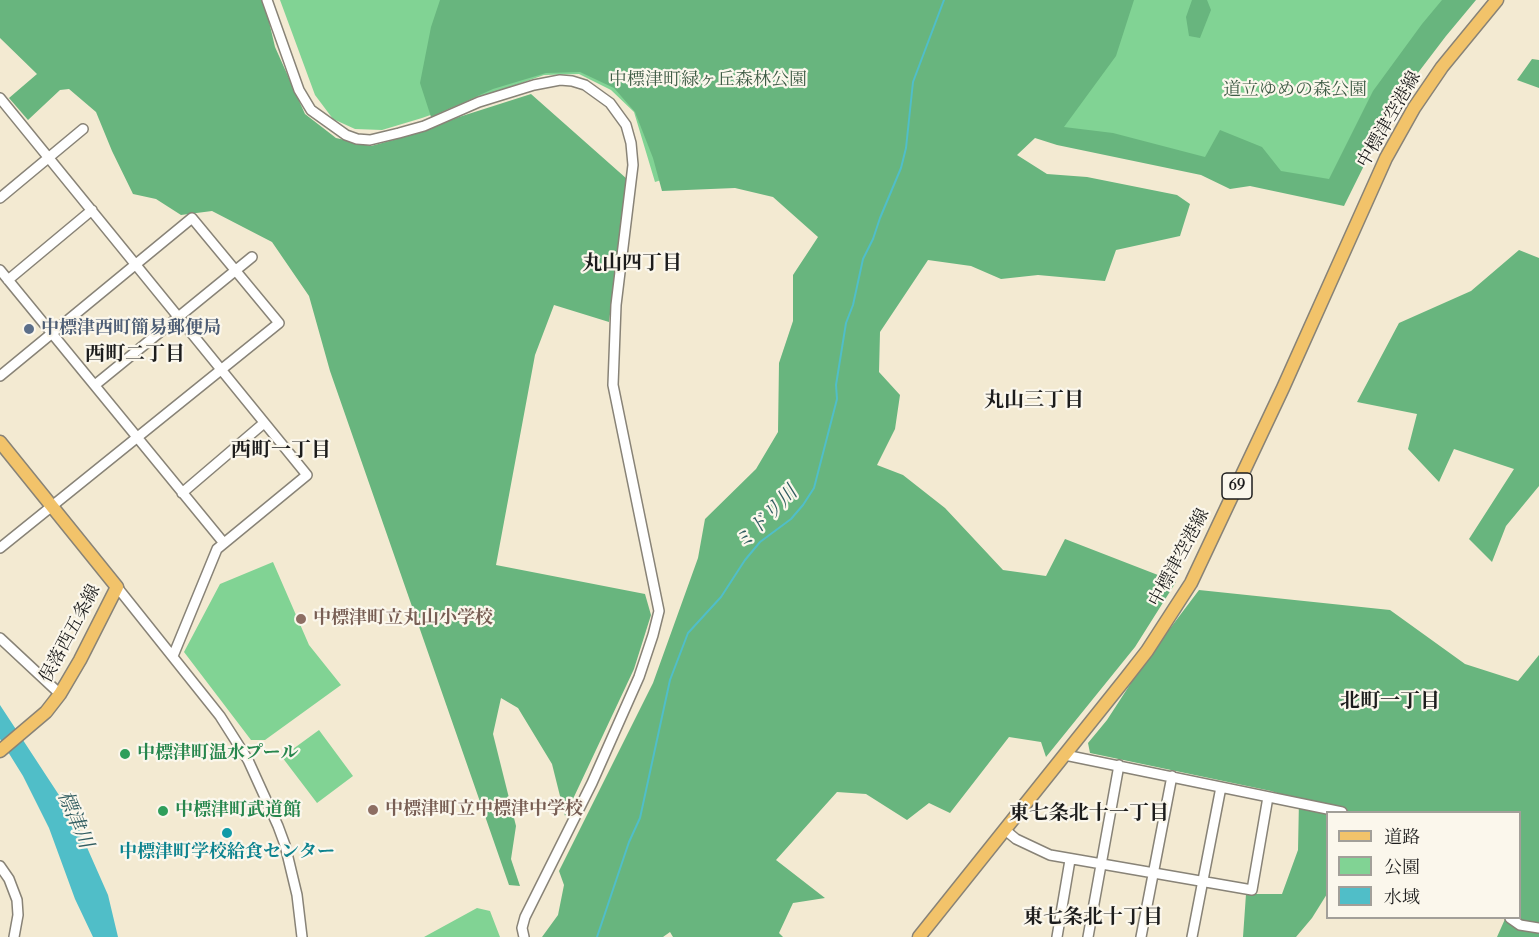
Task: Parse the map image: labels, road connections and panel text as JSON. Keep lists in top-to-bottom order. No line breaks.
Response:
{"streets":{"main road":["中標津空港線","69","俣落西五条線"]},"districts":["丸山四丁目","西町二丁目","丸山三丁目","西町一丁目","北町一丁目","東七条北十一丁目","東七条北十丁目"],"water":["ミドリ川","標津川"],"parks":["中標津町緑ヶ丘森林公園","道立ゆめの森公園"],"places":["中標津西町簡易郵便局","中標津町立丸山小学校","中標津町温水プール","中標津町立中標津中学校","中標津町武道館","中標津町学校給食センター"],"legend":["道路","公園","水域"]}
